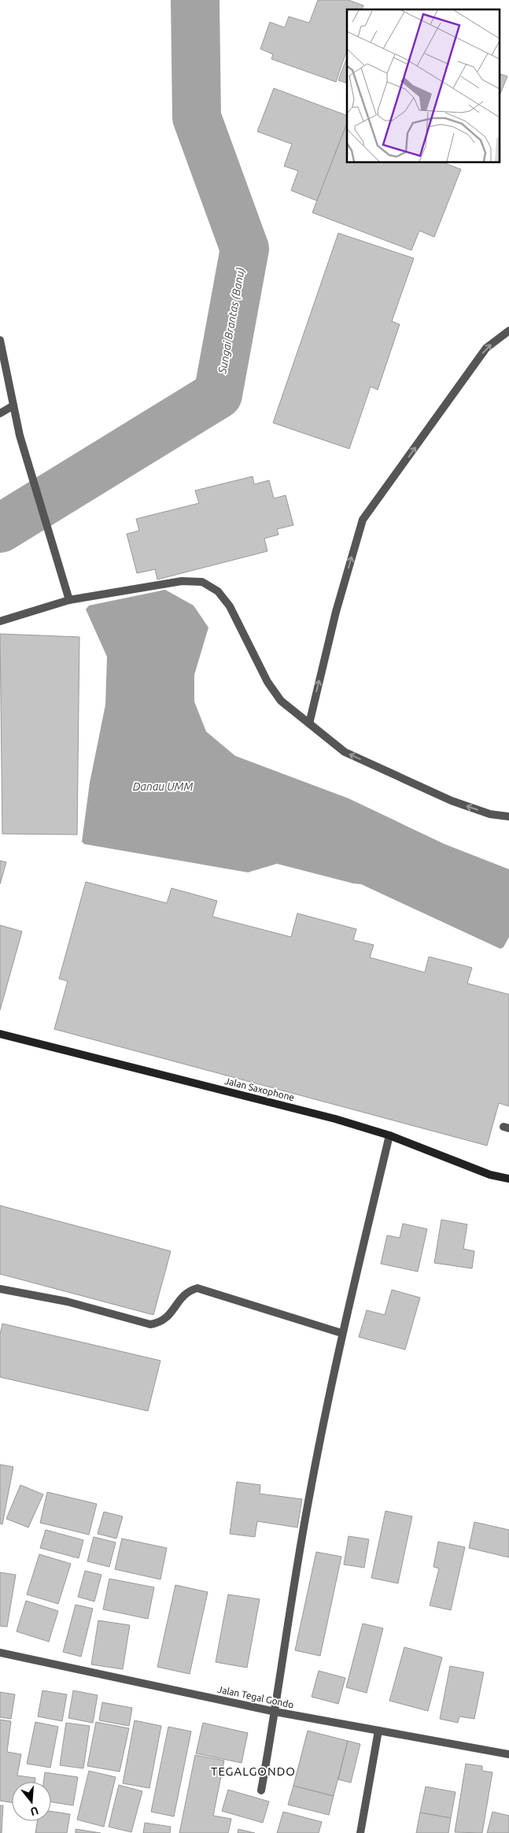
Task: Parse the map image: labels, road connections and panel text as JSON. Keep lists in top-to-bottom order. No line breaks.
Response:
{"streets":{"main road":["Jalan Saxophone"],"street":["Jalan Tegal Gondo"]},"districts":["TEGALGONDO"],"water":["Sungai Brantas (Banu)","Danau UMM"],"north":"bottom"}
